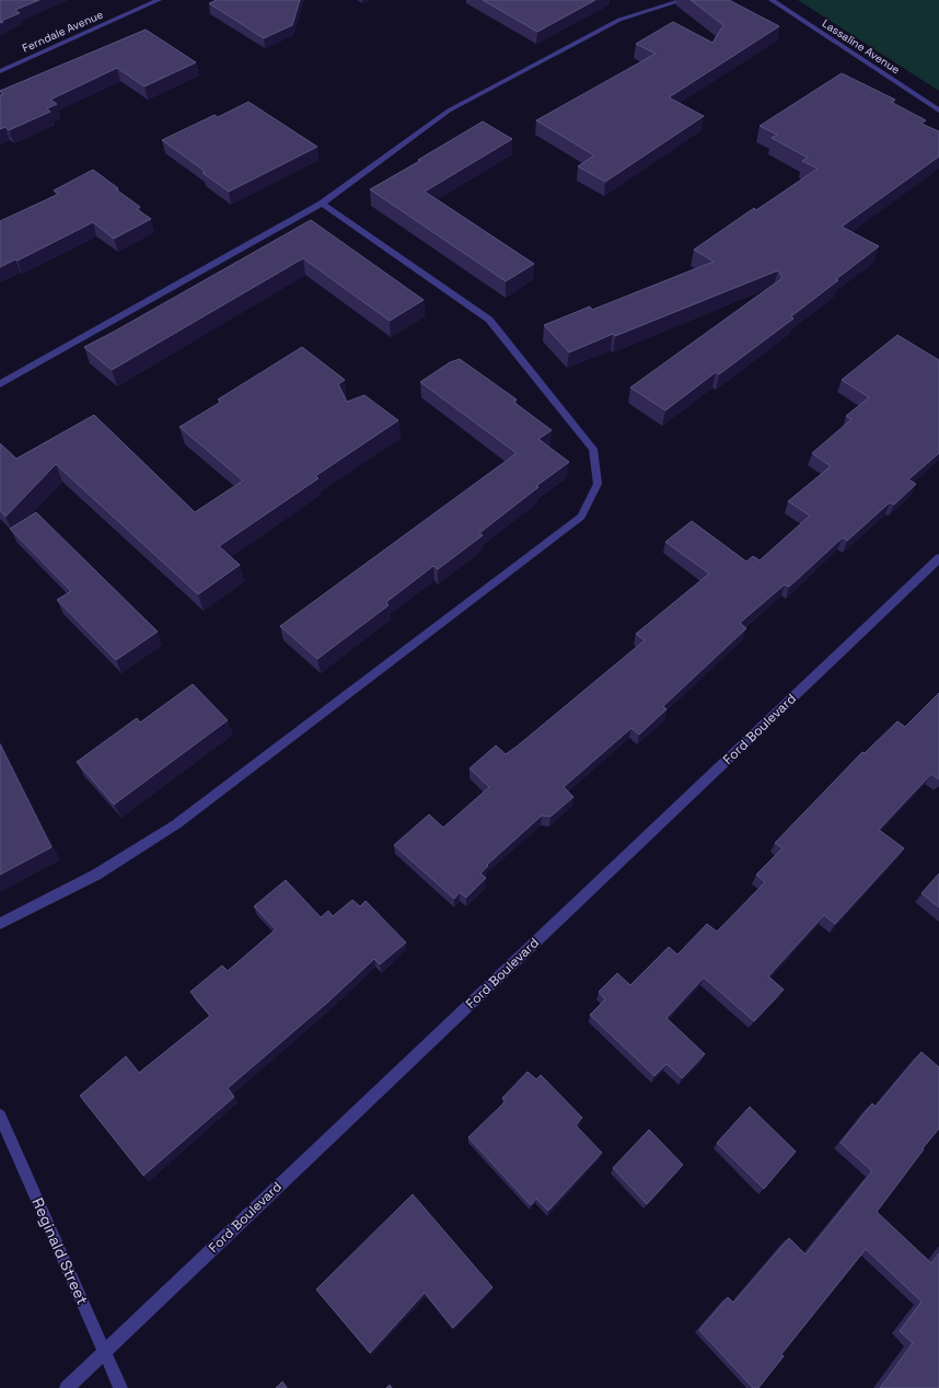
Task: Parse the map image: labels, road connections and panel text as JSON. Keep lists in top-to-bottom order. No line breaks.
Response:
{"streets":{"street":["Ferndale Avenue","Lassaline Avenue","Ford Boulevard","Reginald Street"]},"crossings":[["Ford Boulevard","Reginald Street"]]}
